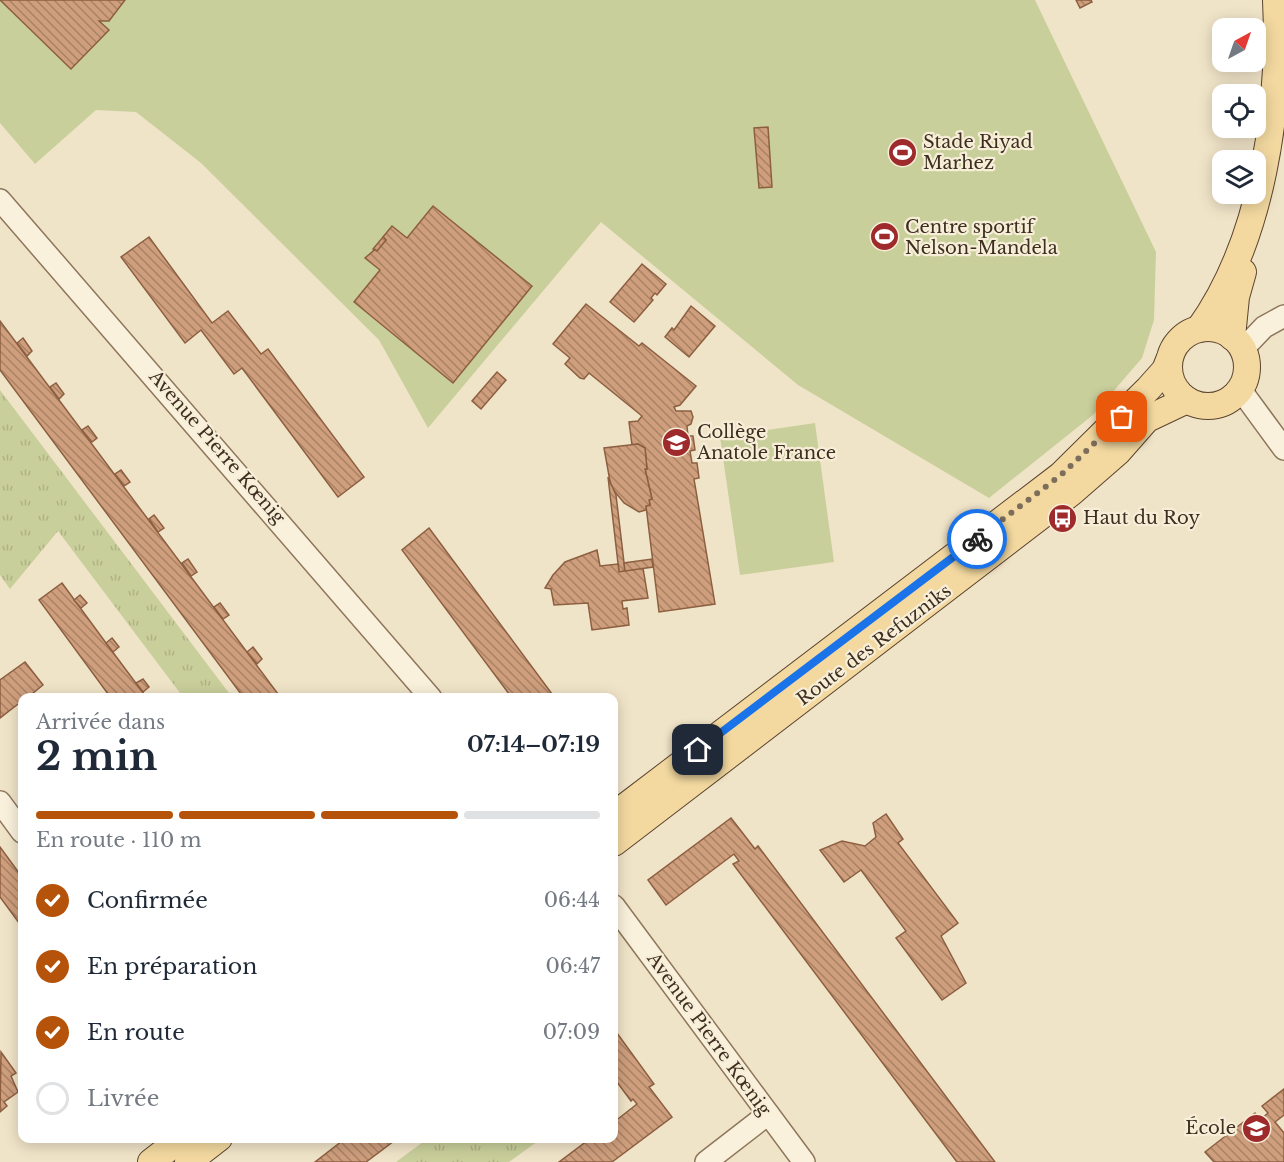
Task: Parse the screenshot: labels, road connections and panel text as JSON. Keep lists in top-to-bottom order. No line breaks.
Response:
{"streets":{"main road":["Route des Refuzniks"],"street":["Avenue Pierre Kœnig"]},"places":{"sports":["Stade Riyad Marhez","Centre sportif Nelson-Mandela"],"school or university":["Collège Anatole France","École"],"bus stop":["Haut du Roy"]},"north":"top right","page":{"heading":["2 min","Arrivée dans","07:14–07:19"],"bar":"En route · 110 m","list":[["Confirmée","06:44"],["En préparation","06:47"],["En route","07:09"],"Livrée"]}}
